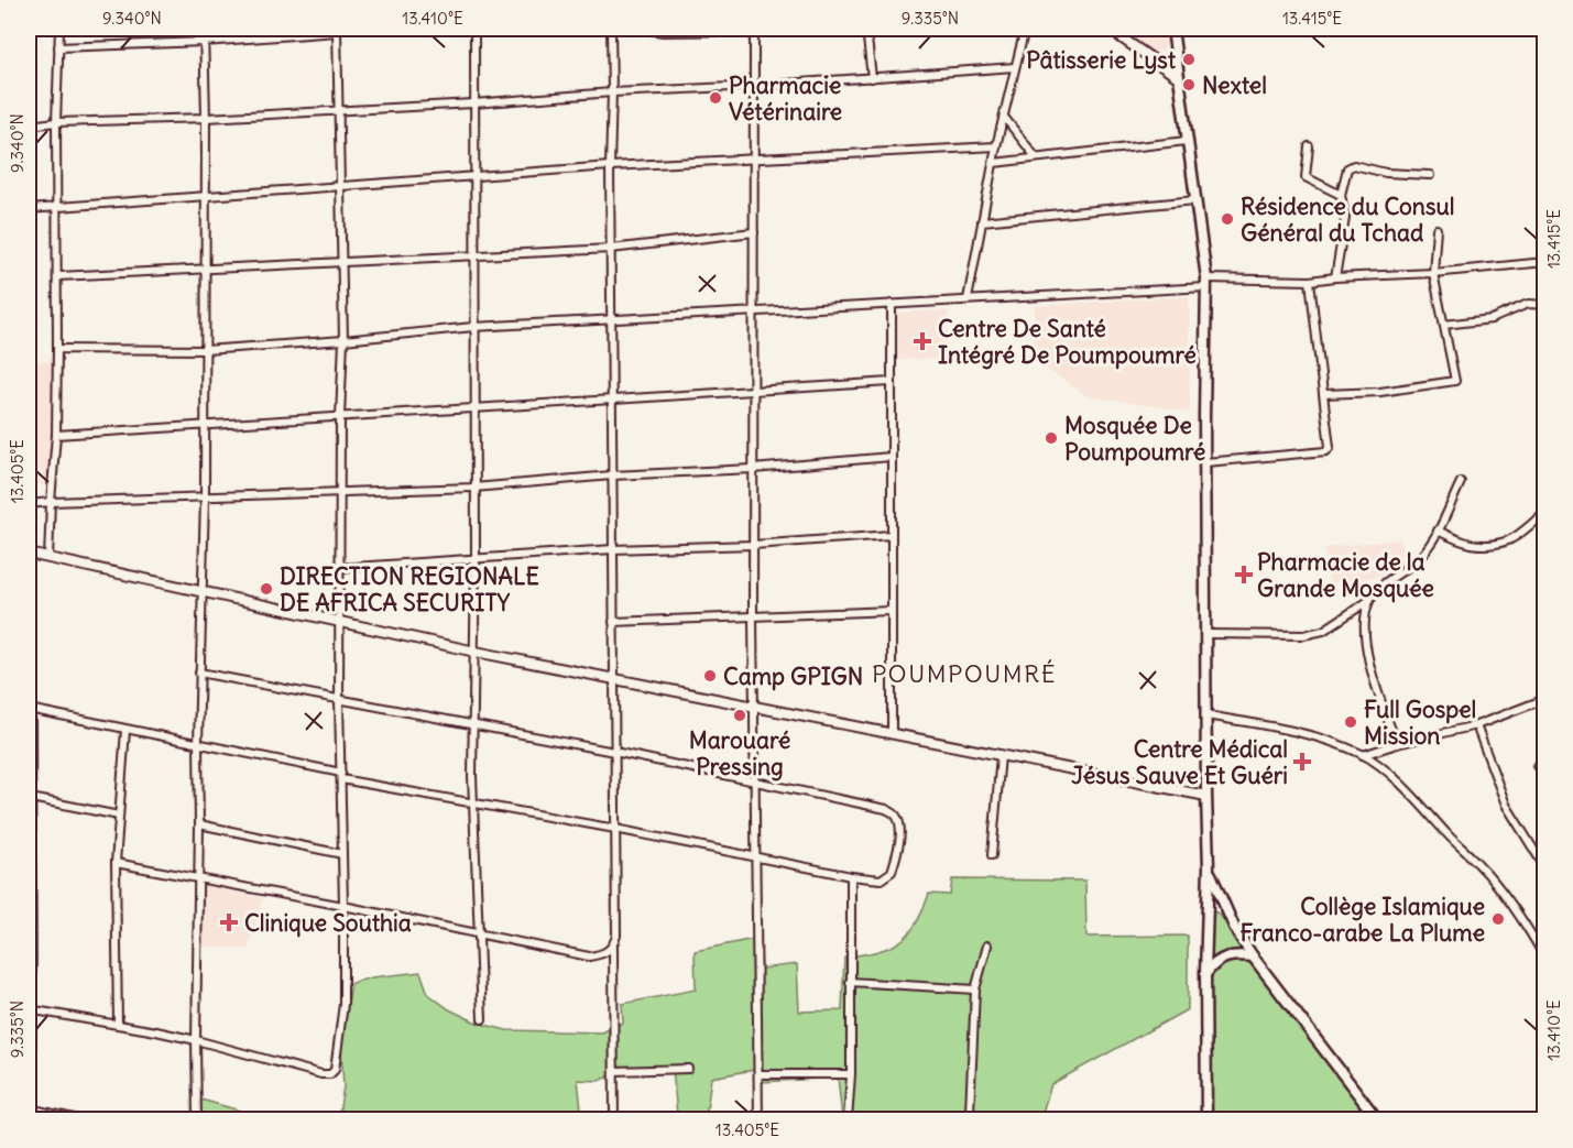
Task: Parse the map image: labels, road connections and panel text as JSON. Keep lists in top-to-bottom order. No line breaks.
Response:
{"districts":["POUMPOUMRÉ"],"places":{"other":["Pâtisserie Lyst","Nextel","Pharmacie Vétérinaire","Résidence du Consul Général du Tchad","Mosquée De Poumpoumré","DIRECTION REGIONALE DE AFRICA SECURITY","Camp GPIGN","Marouaré Pressing","Full Gospel Mission","Collège Islamique Franco-arabe La Plume"],"health":["Centre De Santé Intégré De Poumpoumré","Pharmacie de la Grande Mosquée","Centre Médical Jésus Sauve Et Guéri","Clinique Southia"]},"coordinates":["9.340°N","13.410°E","9.335°N","13.415°E","13.405°E"]}
